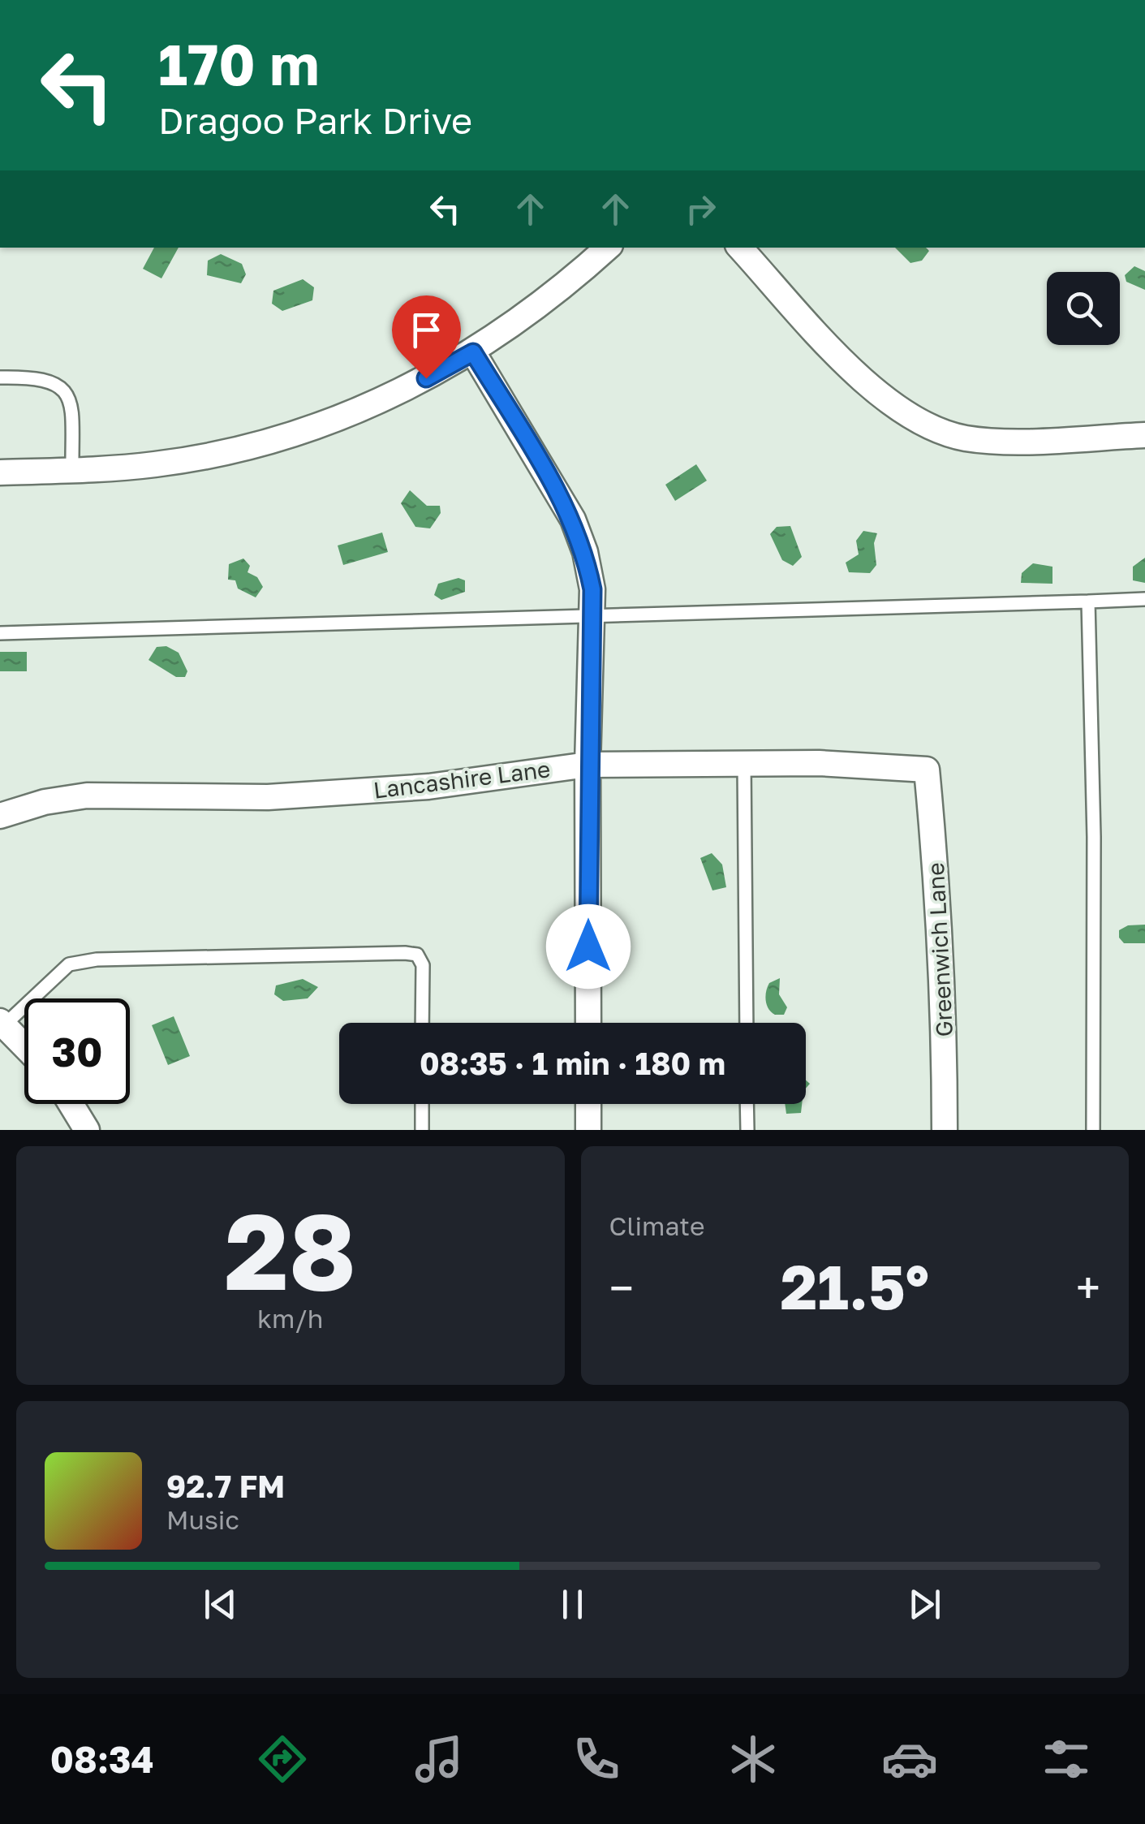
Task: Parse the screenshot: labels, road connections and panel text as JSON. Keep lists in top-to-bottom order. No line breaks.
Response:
{"streets":{"street":["Lancashire Lane","Greenwich Lane"]},"crossings":[["Lancashire Lane","Greenwich Lane"]],"page":{"turn":["170 m","Dragoo Park Drive"],"limit":"30","trip":"08:35 · 1 min · 180 m","tile":[["28","km/h"],"Climate"],"heat":["−","21.5°","+"],"song":["92.7 FM","Music"],"tabs":"08:34"}}
